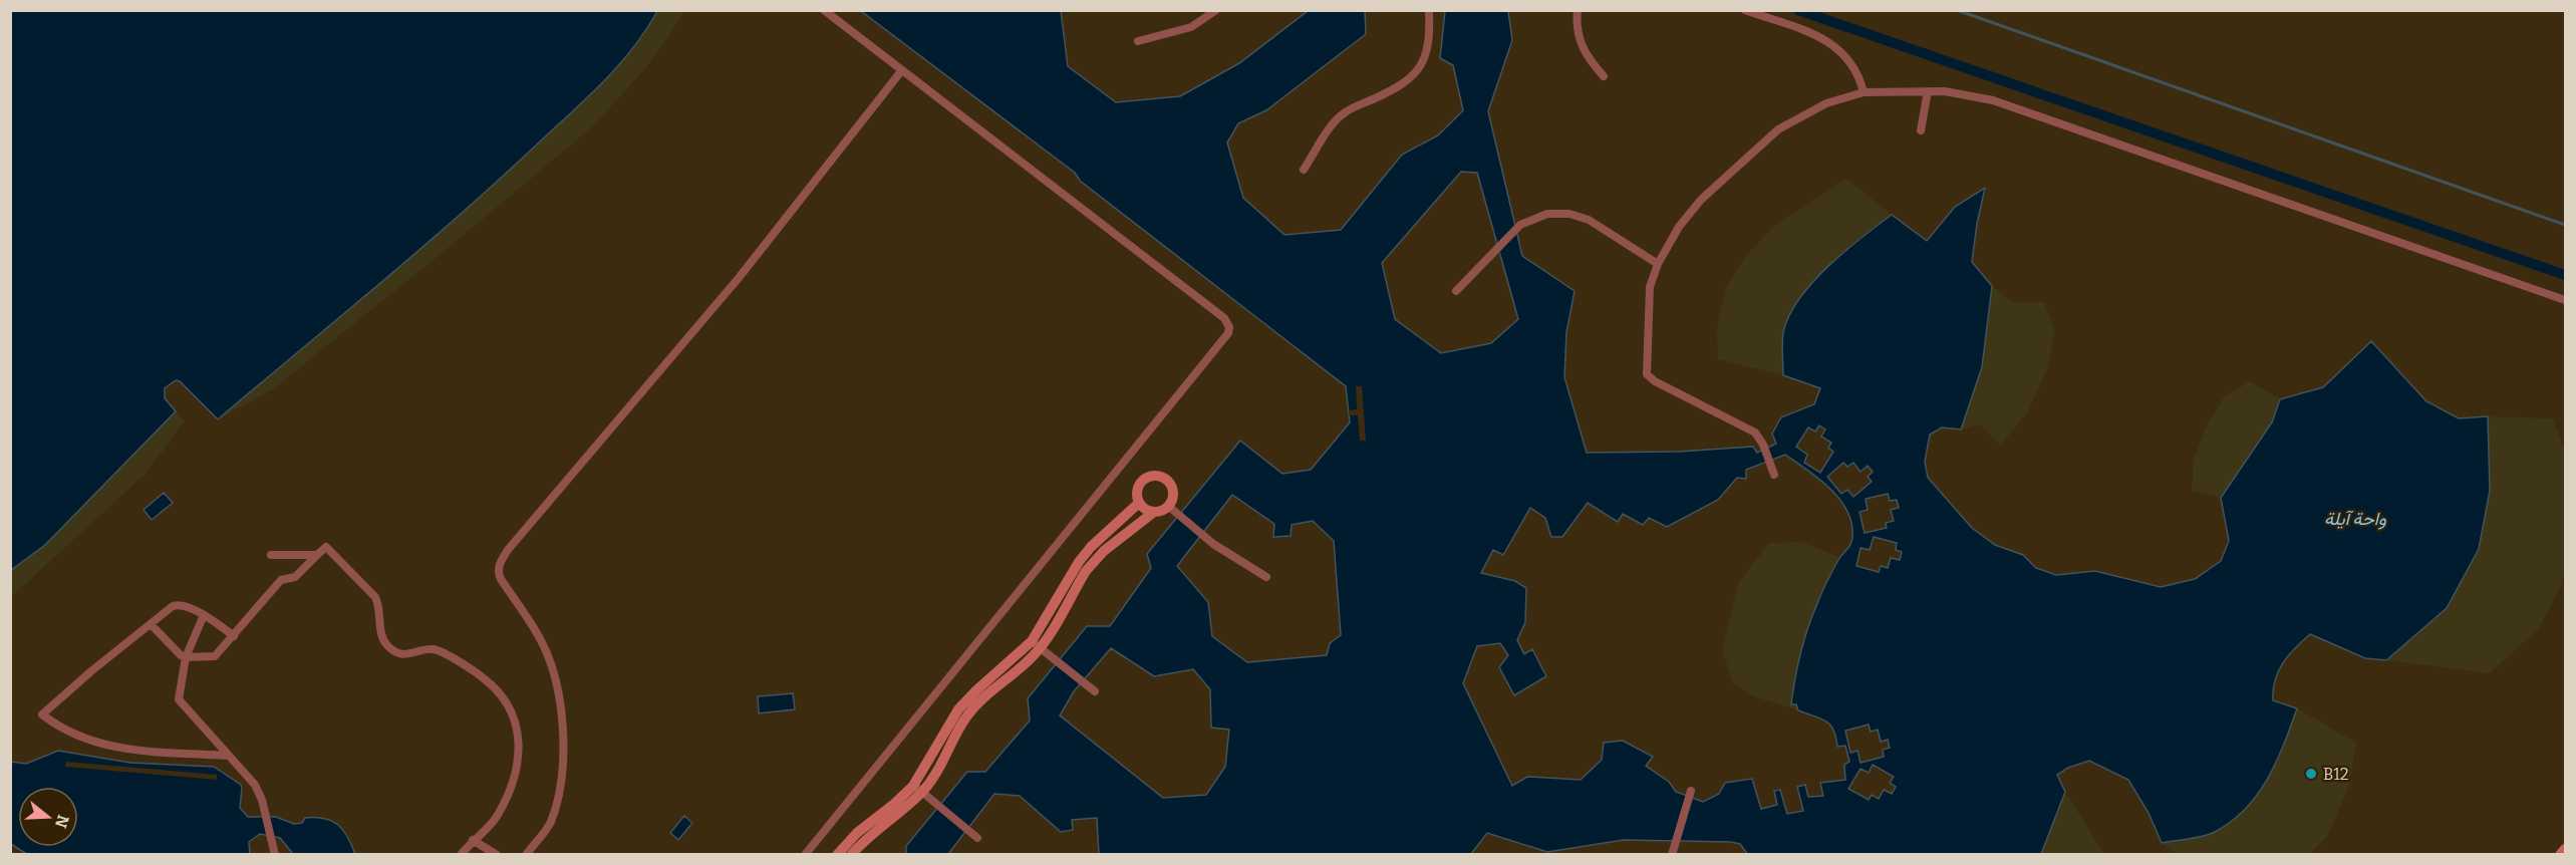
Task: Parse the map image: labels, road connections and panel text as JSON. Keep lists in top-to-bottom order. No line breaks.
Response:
{"water":["واحة آيلة"],"places":["B12"],"north":"right"}
